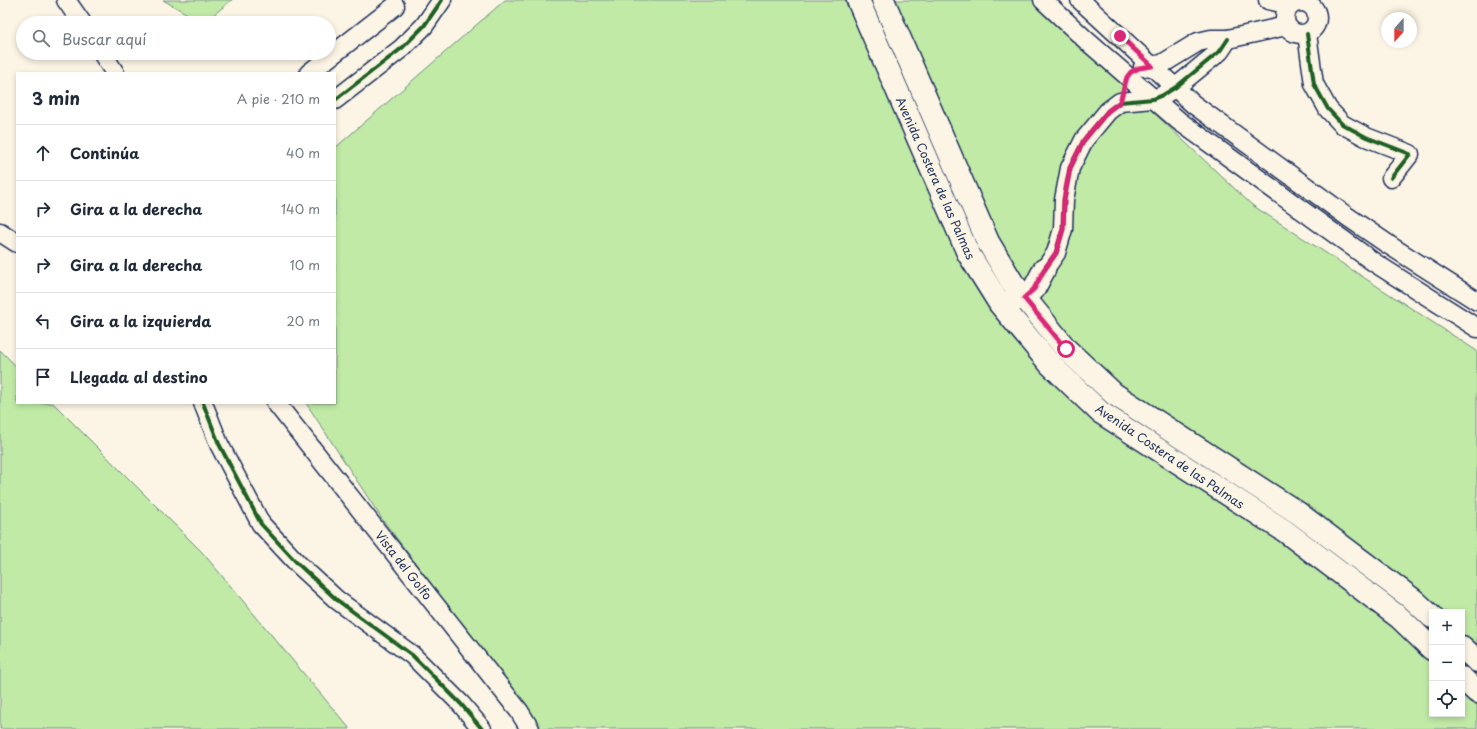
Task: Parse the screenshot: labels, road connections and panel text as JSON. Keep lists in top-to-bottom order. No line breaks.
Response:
{"streets":{"main road":["Avenida Costera de las Palmas"],"street":["Vista del Golfo"]},"north":"bottom","page":{"search":"Buscar aquí","heading":["3 min","A pie · 210 m"],"list":[["Continúa","40 m"],["Gira a la derecha","140 m"],["Gira a la derecha","10 m"],["Gira a la izquierda","20 m"],"Llegada al destino"],"map_buttons":["+","−"]}}
